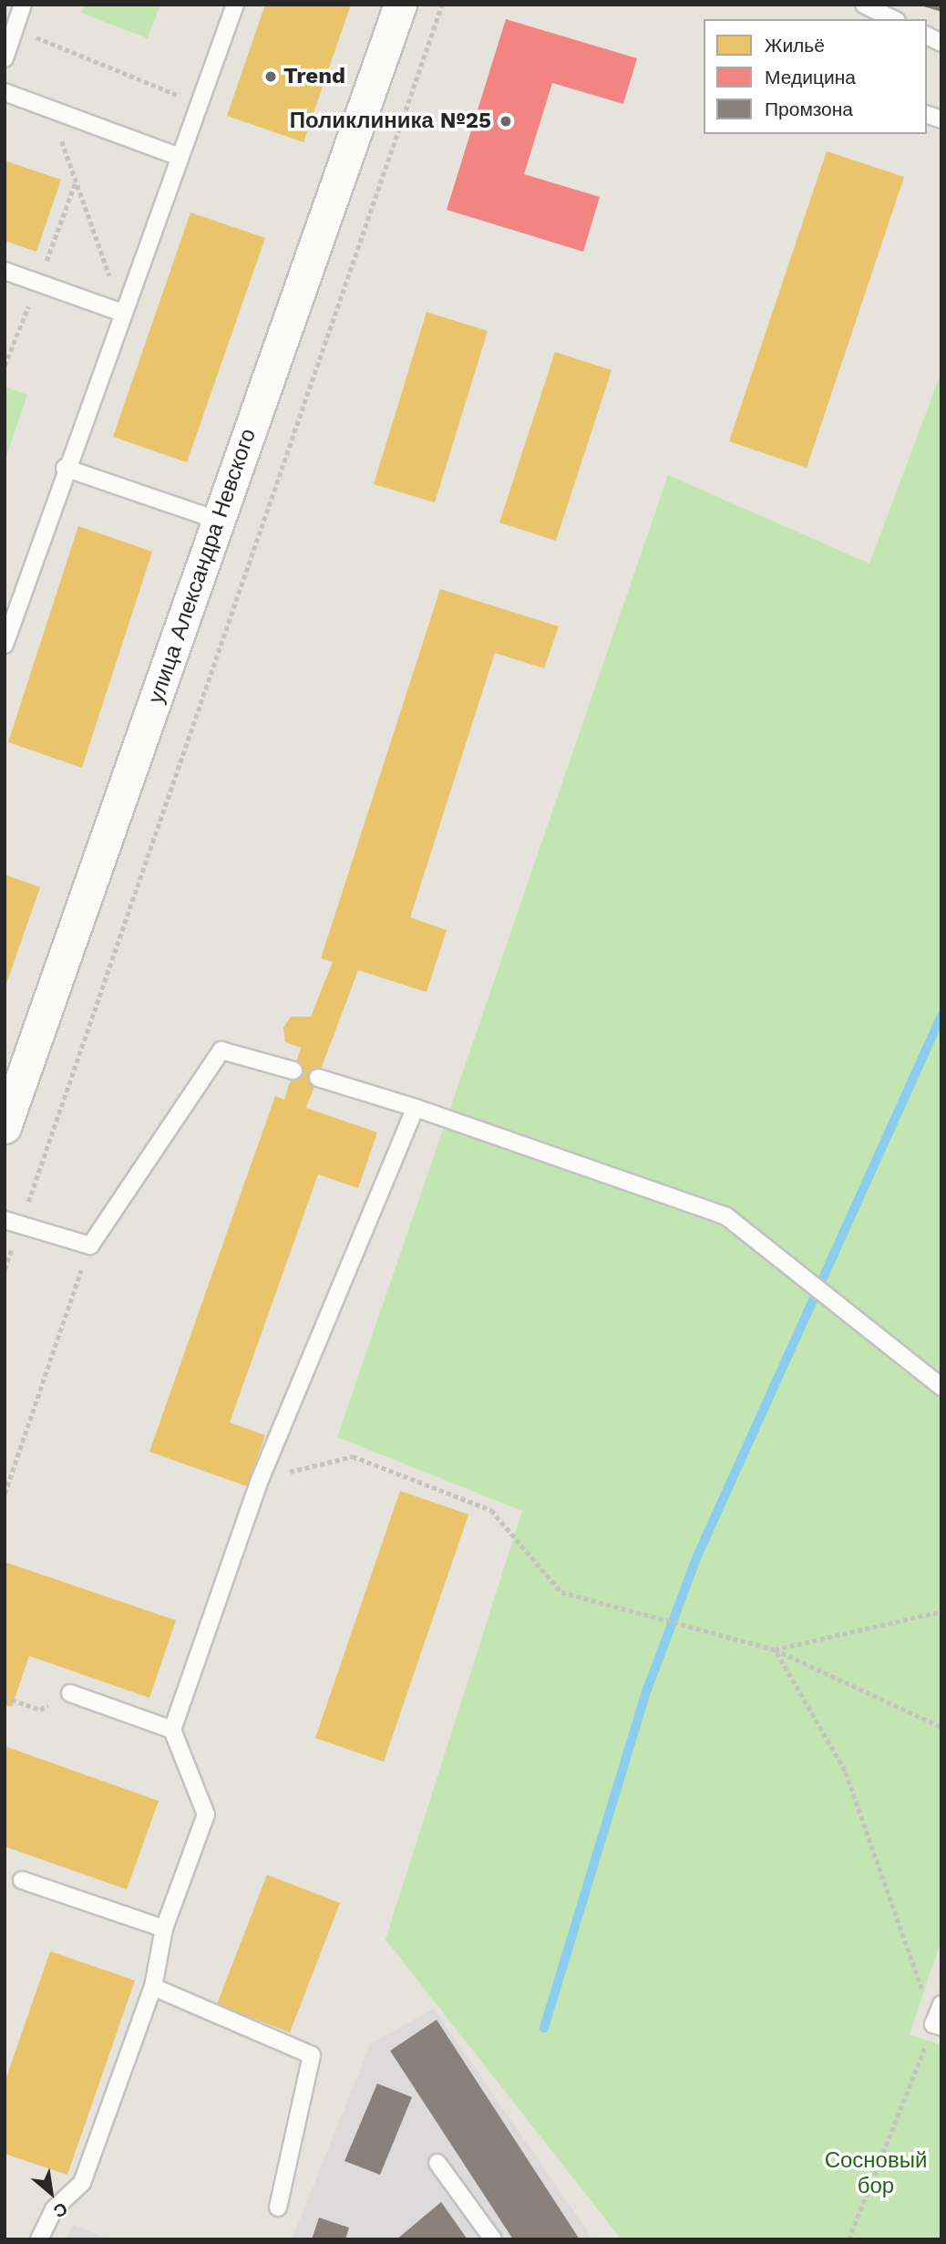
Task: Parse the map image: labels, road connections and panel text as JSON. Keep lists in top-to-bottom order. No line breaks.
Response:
{"streets":{"street":["улица Александра Невского"]},"parks":["Сосновый бор"],"places":["Trend","Поликлиника №25"],"legend":["Жильё","Медицина","Промзона"],"north":"bottom right"}
